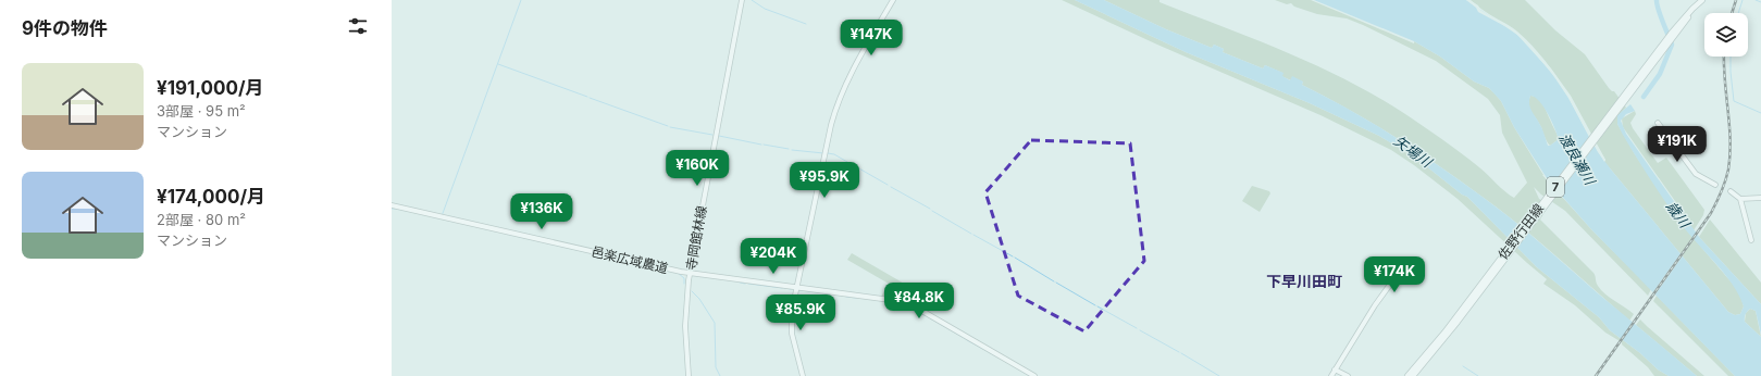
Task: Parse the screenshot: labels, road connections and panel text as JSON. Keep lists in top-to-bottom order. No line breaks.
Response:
{"streets":{"main road":["7","佐野行田線"],"street":["寺岡館林線","邑楽広域農道"]},"crossings":[["7","佐野行田線"],["寺岡館林線","邑楽広域農道"]],"districts":["下早川田町"],"water":["矢場川","渡良瀬川","歳川"],"page":{"heading":"9件の物件","price":["¥147K","¥191K","¥160K","¥95.9K","¥136K","¥204K","¥174K","¥84.8K","¥85.9K"],"list":[{"name":"¥191,000/月","note":"3部屋 · 95 m² · マンション"},{"name":"¥174,000/月","note":"2部屋 · 80 m² · マンション"}]}}
